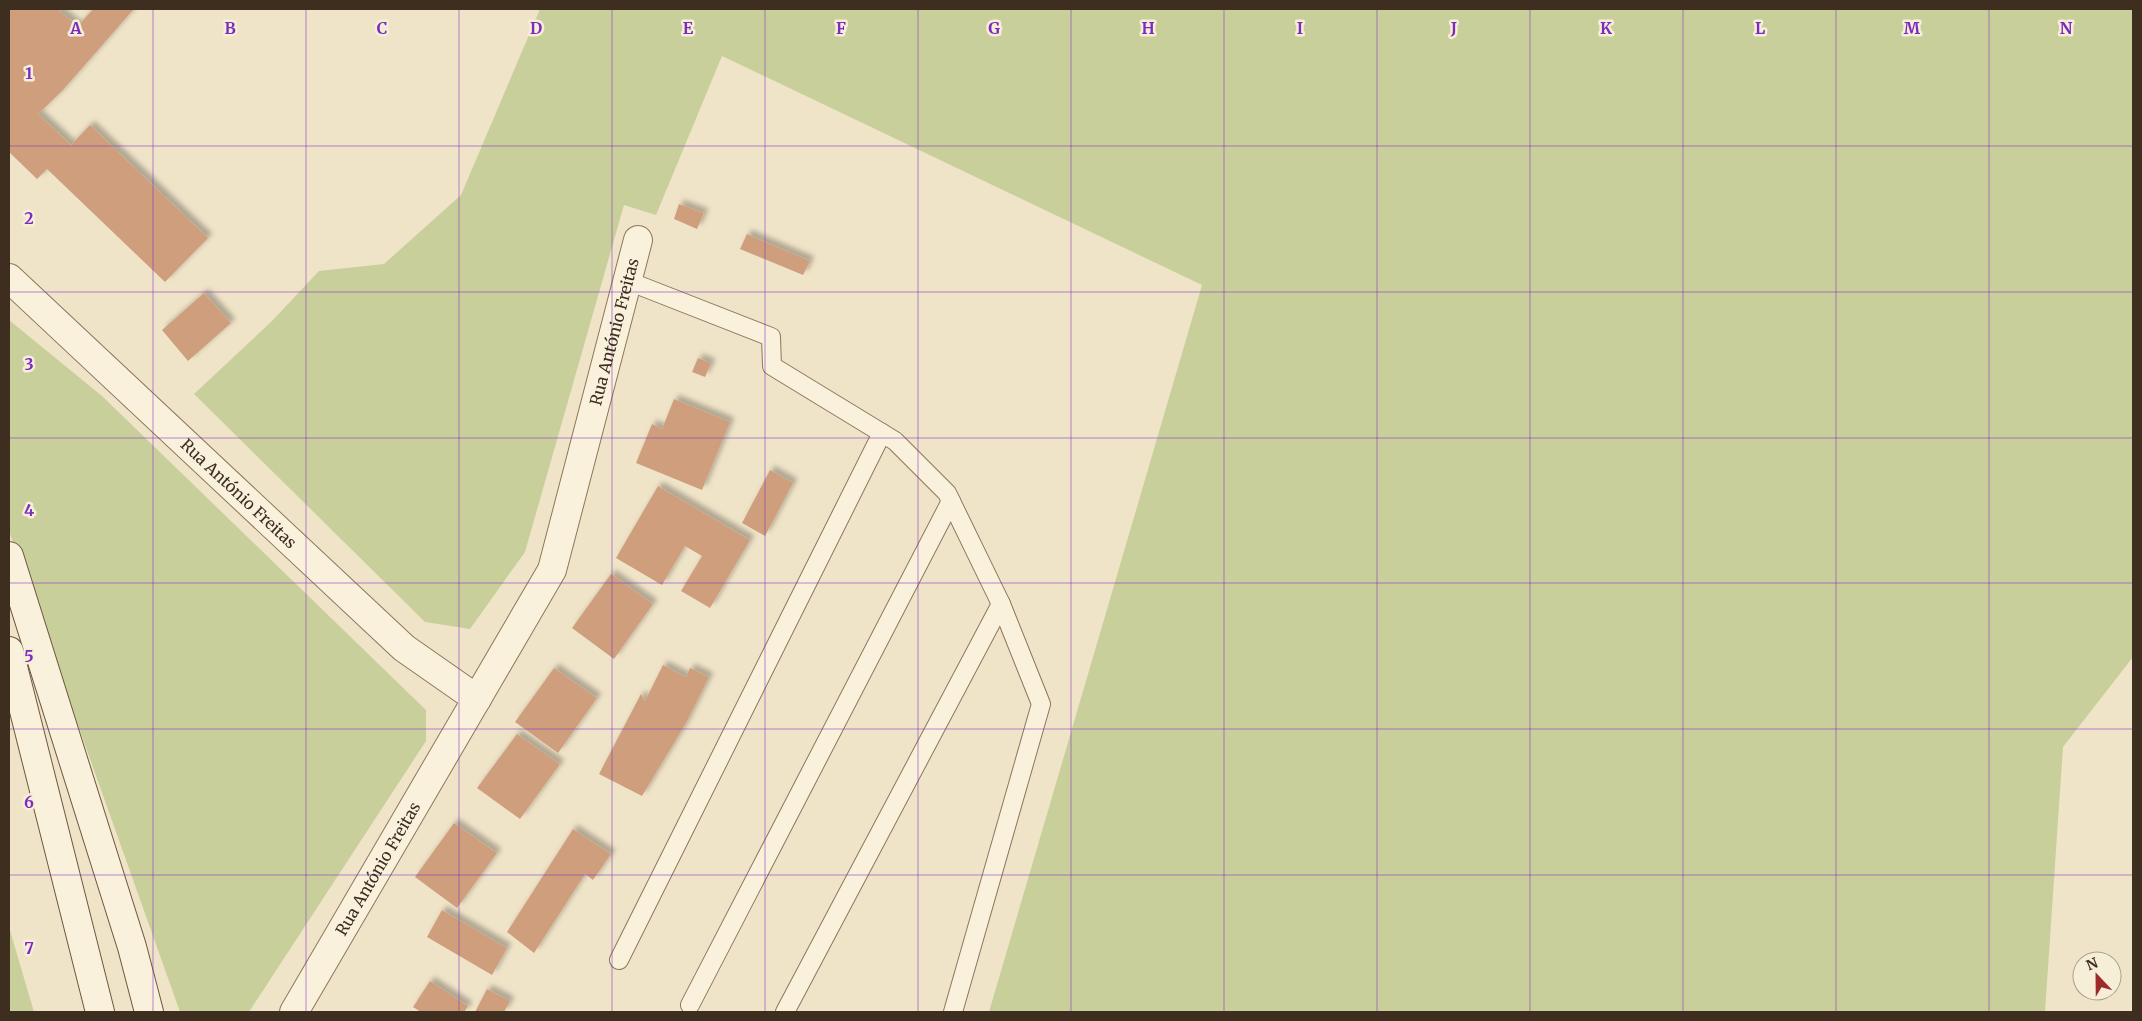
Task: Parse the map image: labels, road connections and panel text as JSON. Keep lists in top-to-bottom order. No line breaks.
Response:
{"streets":{"street":["Rua António Freitas"]},"north":"top","grid":{"columns":["A","B","C","D","E","F","G","H","I","J","K","L","M","N"],"rows":["1","2","3","4","5","6","7"]}}
